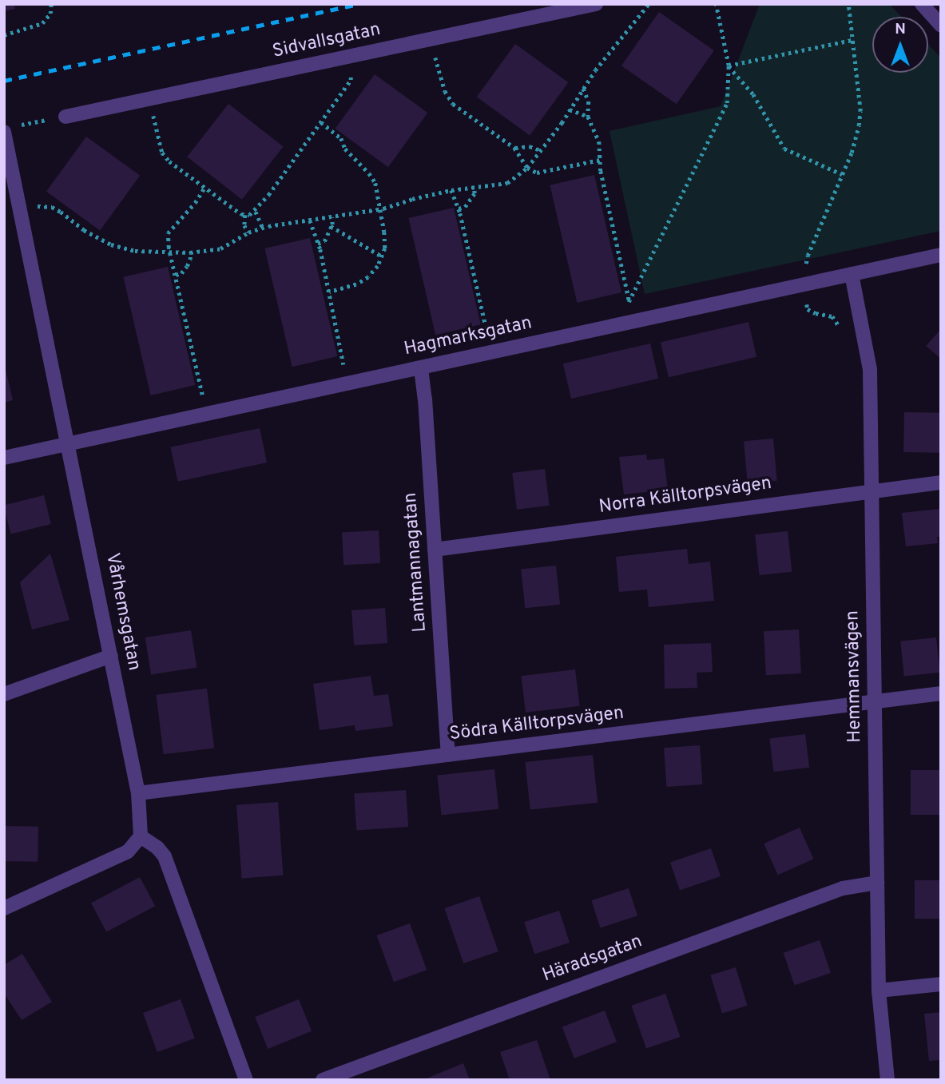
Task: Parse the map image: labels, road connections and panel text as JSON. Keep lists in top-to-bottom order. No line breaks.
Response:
{"streets":{"street":["Sidvallsgatan","Hagmarksgatan","Norra Källtorpsvägen","Lantmannagatan","Vårhemsgatan","Hemmansvägen","Södra Källtorpsvägen","Häradsgatan"]},"crossings":[["Hagmarksgatan","Lantmannagatan"],["Hagmarksgatan","Vårhemsgatan"],["Hagmarksgatan","Hemmansvägen"],["Norra Källtorpsvägen","Lantmannagatan"],["Norra Källtorpsvägen","Hemmansvägen"],["Lantmannagatan","Södra Källtorpsvägen"],["Vårhemsgatan","Södra Källtorpsvägen"],["Hemmansvägen","Södra Källtorpsvägen"],["Hemmansvägen","Häradsgatan"]],"north":"top"}
